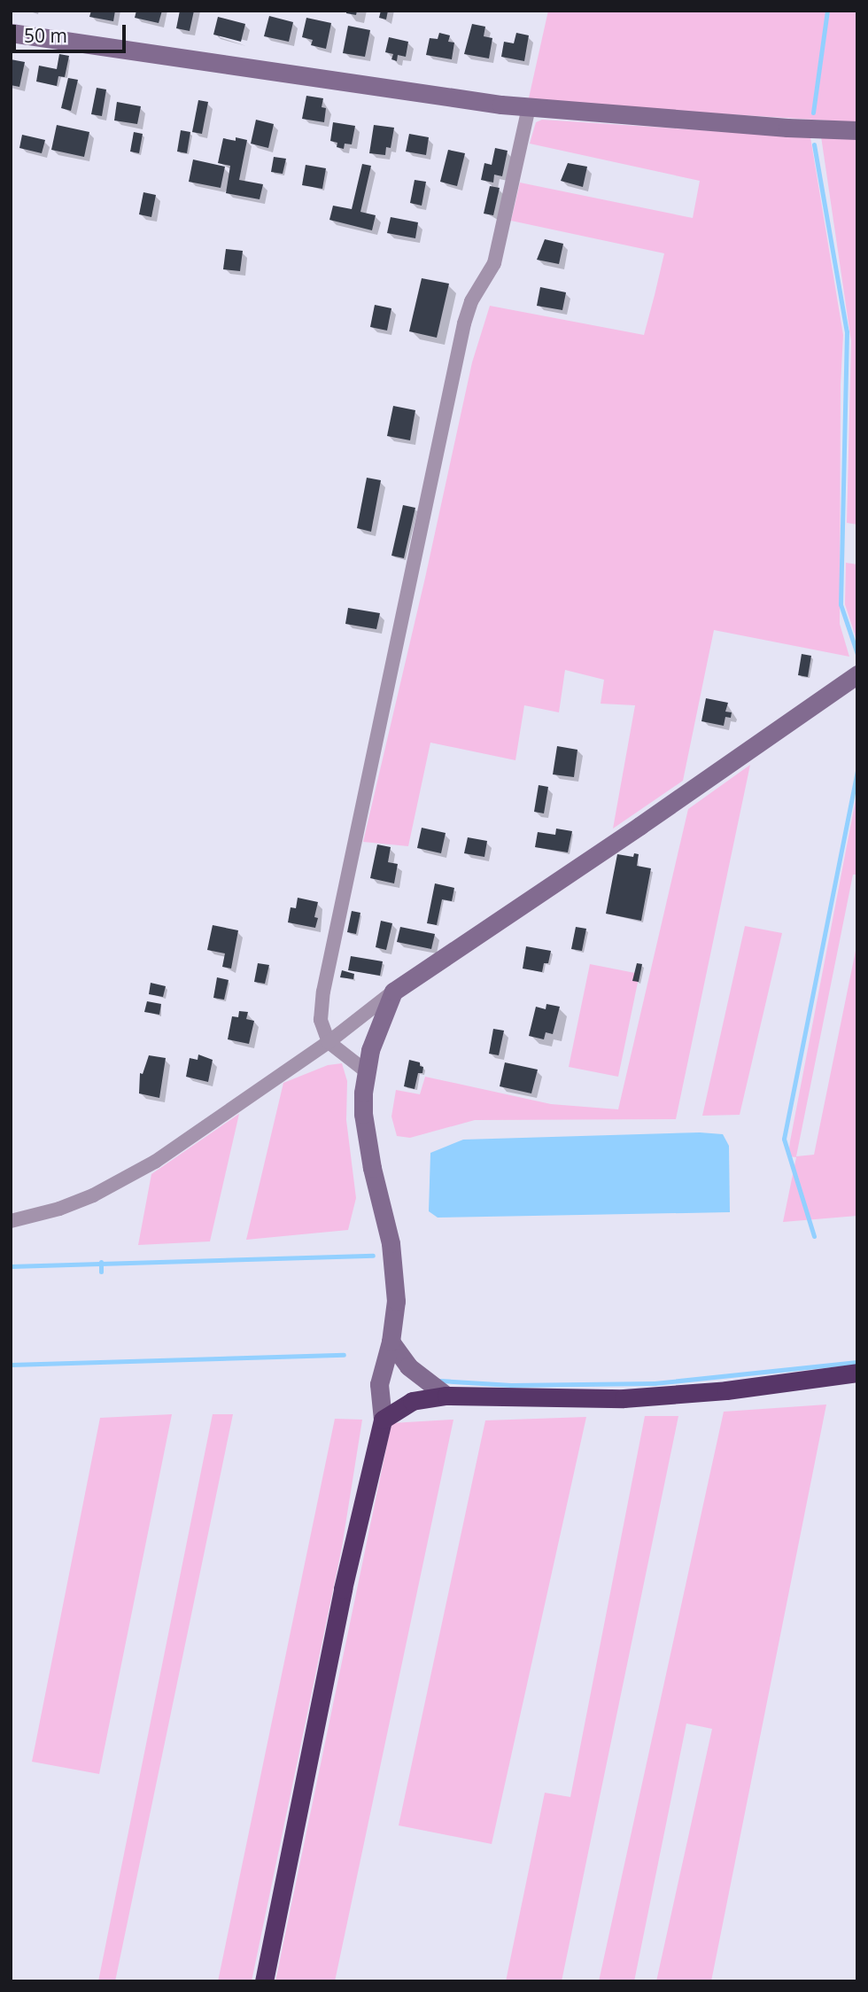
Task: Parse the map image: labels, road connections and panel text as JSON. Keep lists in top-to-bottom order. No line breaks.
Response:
{"scale_bar":"50 m"}
